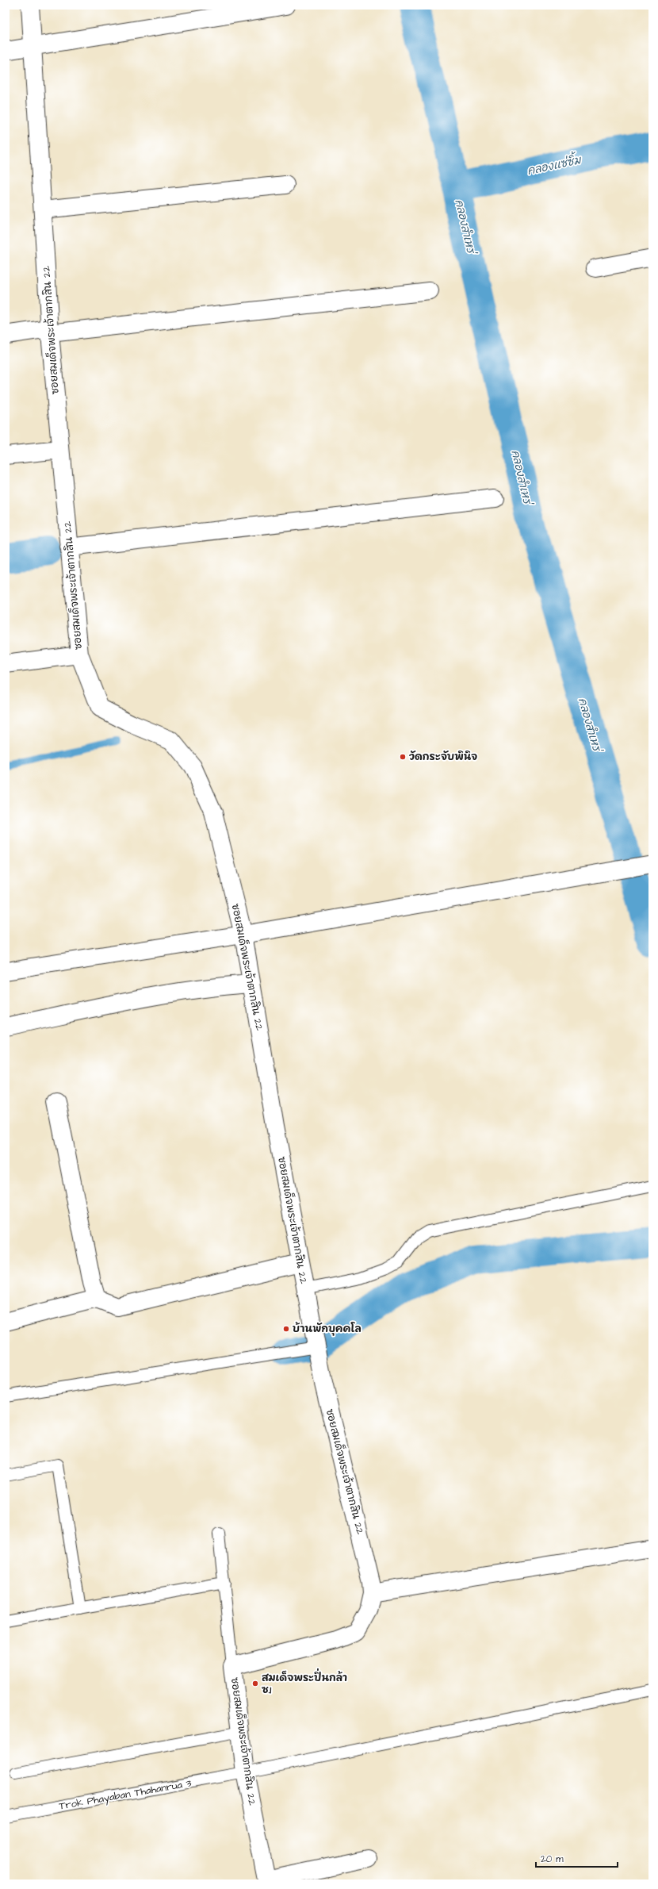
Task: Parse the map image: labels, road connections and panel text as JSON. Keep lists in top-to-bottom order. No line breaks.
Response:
{"streets":{"street":["ซอยสมเด็จพระเจ้าตากสิน 22"],"lane":["Trok Phayaban Thahanrua 3"]},"crossings":[["ซอยสมเด็จพระเจ้าตากสิน 22","Trok Phayaban Thahanrua 3"]],"water":["คลองแซ่ซิ้ม","คลองสำเหร่"],"places":["วัดกระจับพินิจ","บ้านพักบุคคโล","สมเด็จพระปิ่นกล้า ซ.1"],"scale_bar":"20 m"}
